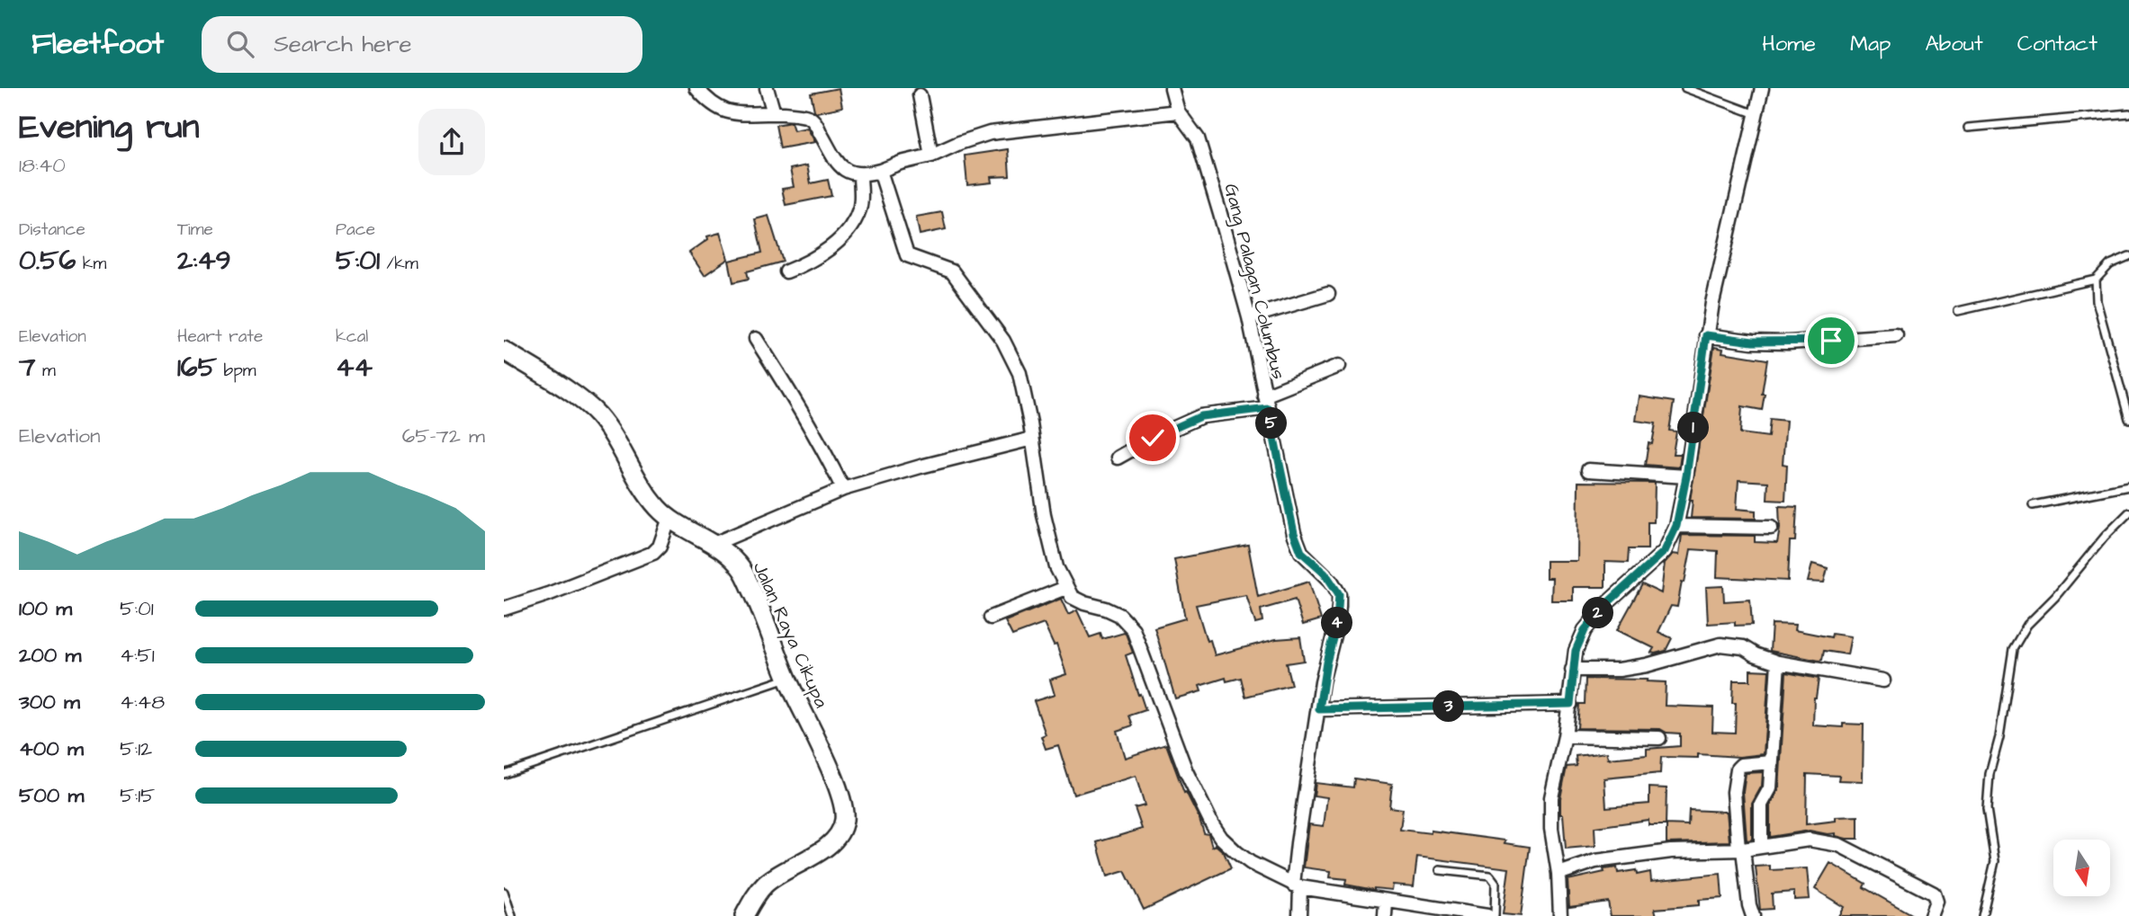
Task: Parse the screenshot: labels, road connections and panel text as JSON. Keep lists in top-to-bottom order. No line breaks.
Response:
{"streets":{"main road":["Jalan Raya Cikupa"],"street":["Gang Palagan Columbus"]},"north":"bottom","page":{"header":"Fleetfoot","search":"Search here","nav":["Home","Map","About","Contact"],"heading":["Evening run","18:40"],"stats":[["Distance","0.56 km"],["Time","2:49"],["Pace","5:01 /km"],["Elevation","7 m"],["Heart rate","165 bpm"],["kcal","44"]],"pins":["5","1","2","4","3"],"chart":["Elevation","65–72 m"],"list":[{"name":"100 m","note":"5:01"},{"name":"200 m","note":"4:51"},{"name":"300 m","note":"4:48"},{"name":"400 m","note":"5:12"},{"name":"500 m","note":"5:15"}]}}
